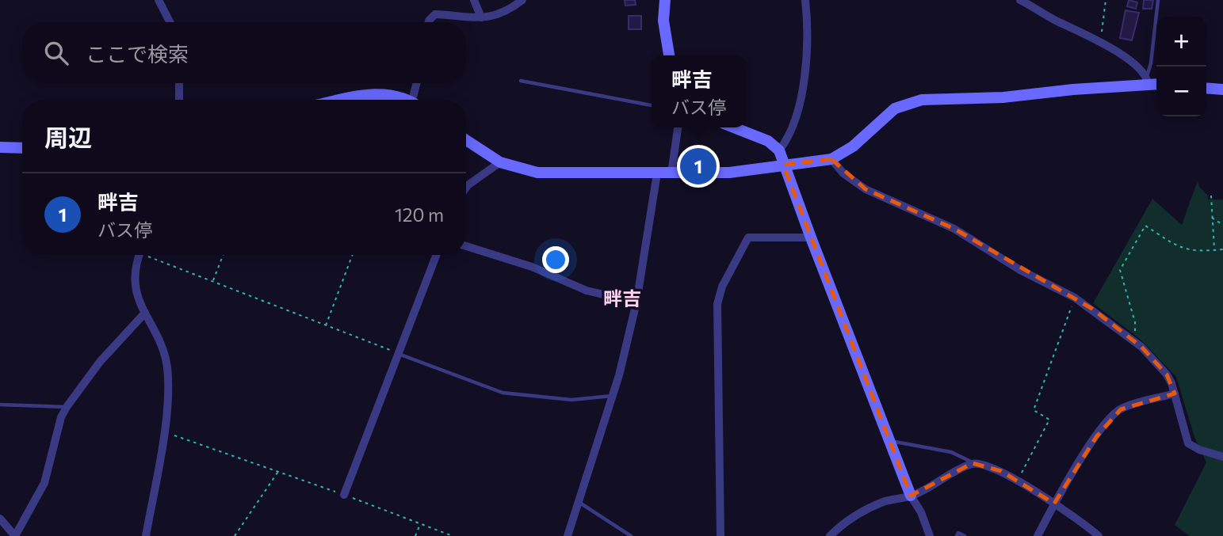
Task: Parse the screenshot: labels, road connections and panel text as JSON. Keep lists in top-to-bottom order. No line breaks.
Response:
{"districts":["畔吉"],"page":{"map_buttons":["+","−"],"search":"ここで検索","popup":["畔吉","バス停"],"heading":"周辺","pins":"1","list":[{"mark":"1","name":"畔吉","note":"バス停","value":"120 m"}]}}
